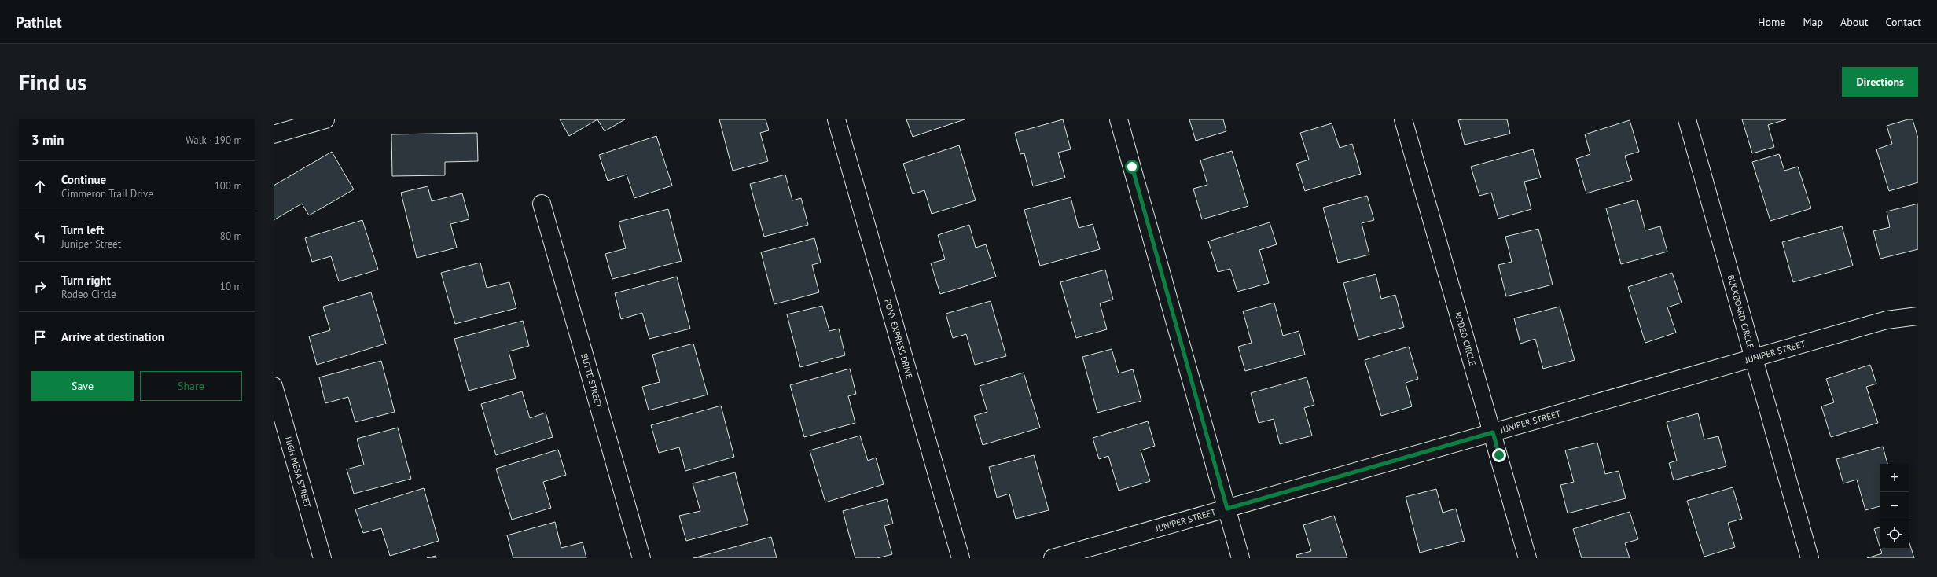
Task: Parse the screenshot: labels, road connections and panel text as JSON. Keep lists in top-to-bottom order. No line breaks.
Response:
{"streets":{"street":["BUCKBOARD CIRCLE","PONY EXPRESS DRIVE","RODEO CIRCLE","JUNIPER STREET","BUTTE STREET","HIGH MESA STREET"]},"crossings":[["BUCKBOARD CIRCLE","JUNIPER STREET"],["RODEO CIRCLE","JUNIPER STREET"]],"page":{"header":"Pathlet","nav":["Home","Map","About","Contact"],"buttons":["Directions",["Save","Share"]],"title":"Find us","heading":["3 min","Walk · 190 m"],"list":[["Continue","Cimmeron Trail Drive","100 m"],["Turn left","Juniper Street","80 m"],["Turn right","Rodeo Circle","10 m"],"Arrive at destination"],"map_buttons":["+","−"]}}
